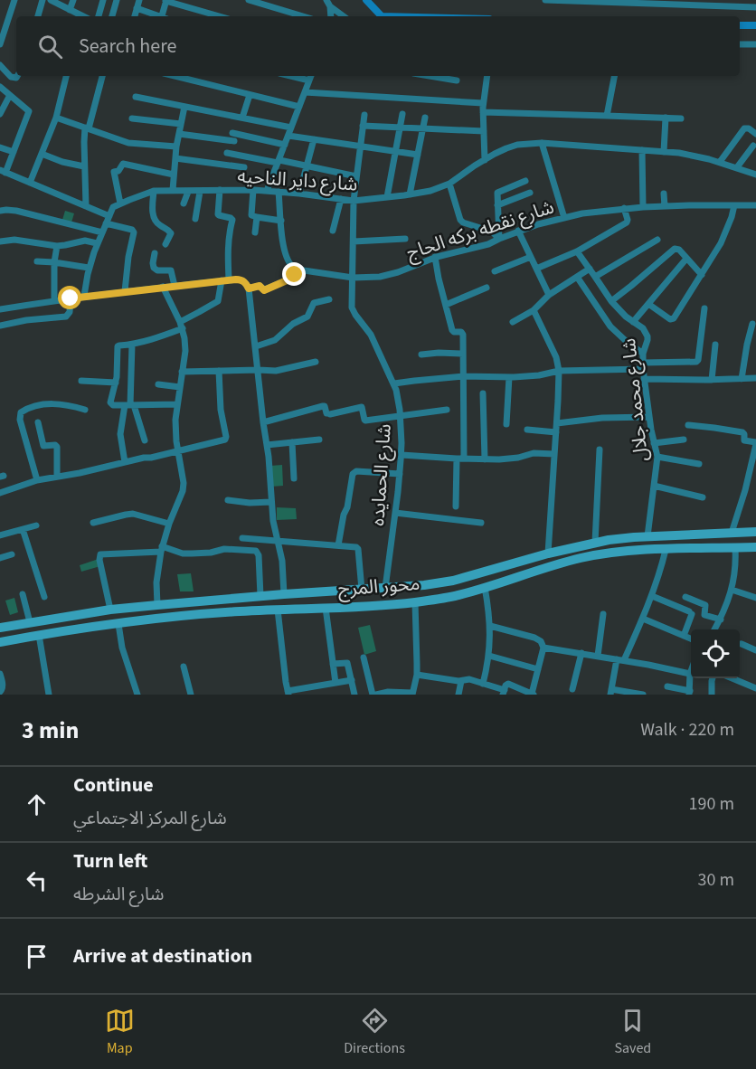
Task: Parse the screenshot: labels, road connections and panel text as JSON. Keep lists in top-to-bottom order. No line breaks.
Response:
{"streets":{"main road":["محور المرج"],"street":["شارع داير الناحيه","شارع نقطه بركه الحاج","شارع محمد جلال","شارع الحمايده"]},"crossings":[["شارع داير الناحيه","شارع الحمايده"],["شارع نقطه بركه الحاج","شارع الحمايده"],["شارع محمد جلال","محور المرج"],["شارع الحمايده","محور المرج"]],"page":{"search":"Search here","heading":["3 min","Walk · 220 m"],"list":[["Continue","شارع المركز الاجتماعي","190 m"],["Turn left","شارع الشرطه","30 m"],"Arrive at destination"],"nav":["Map","Directions","Saved"]}}
